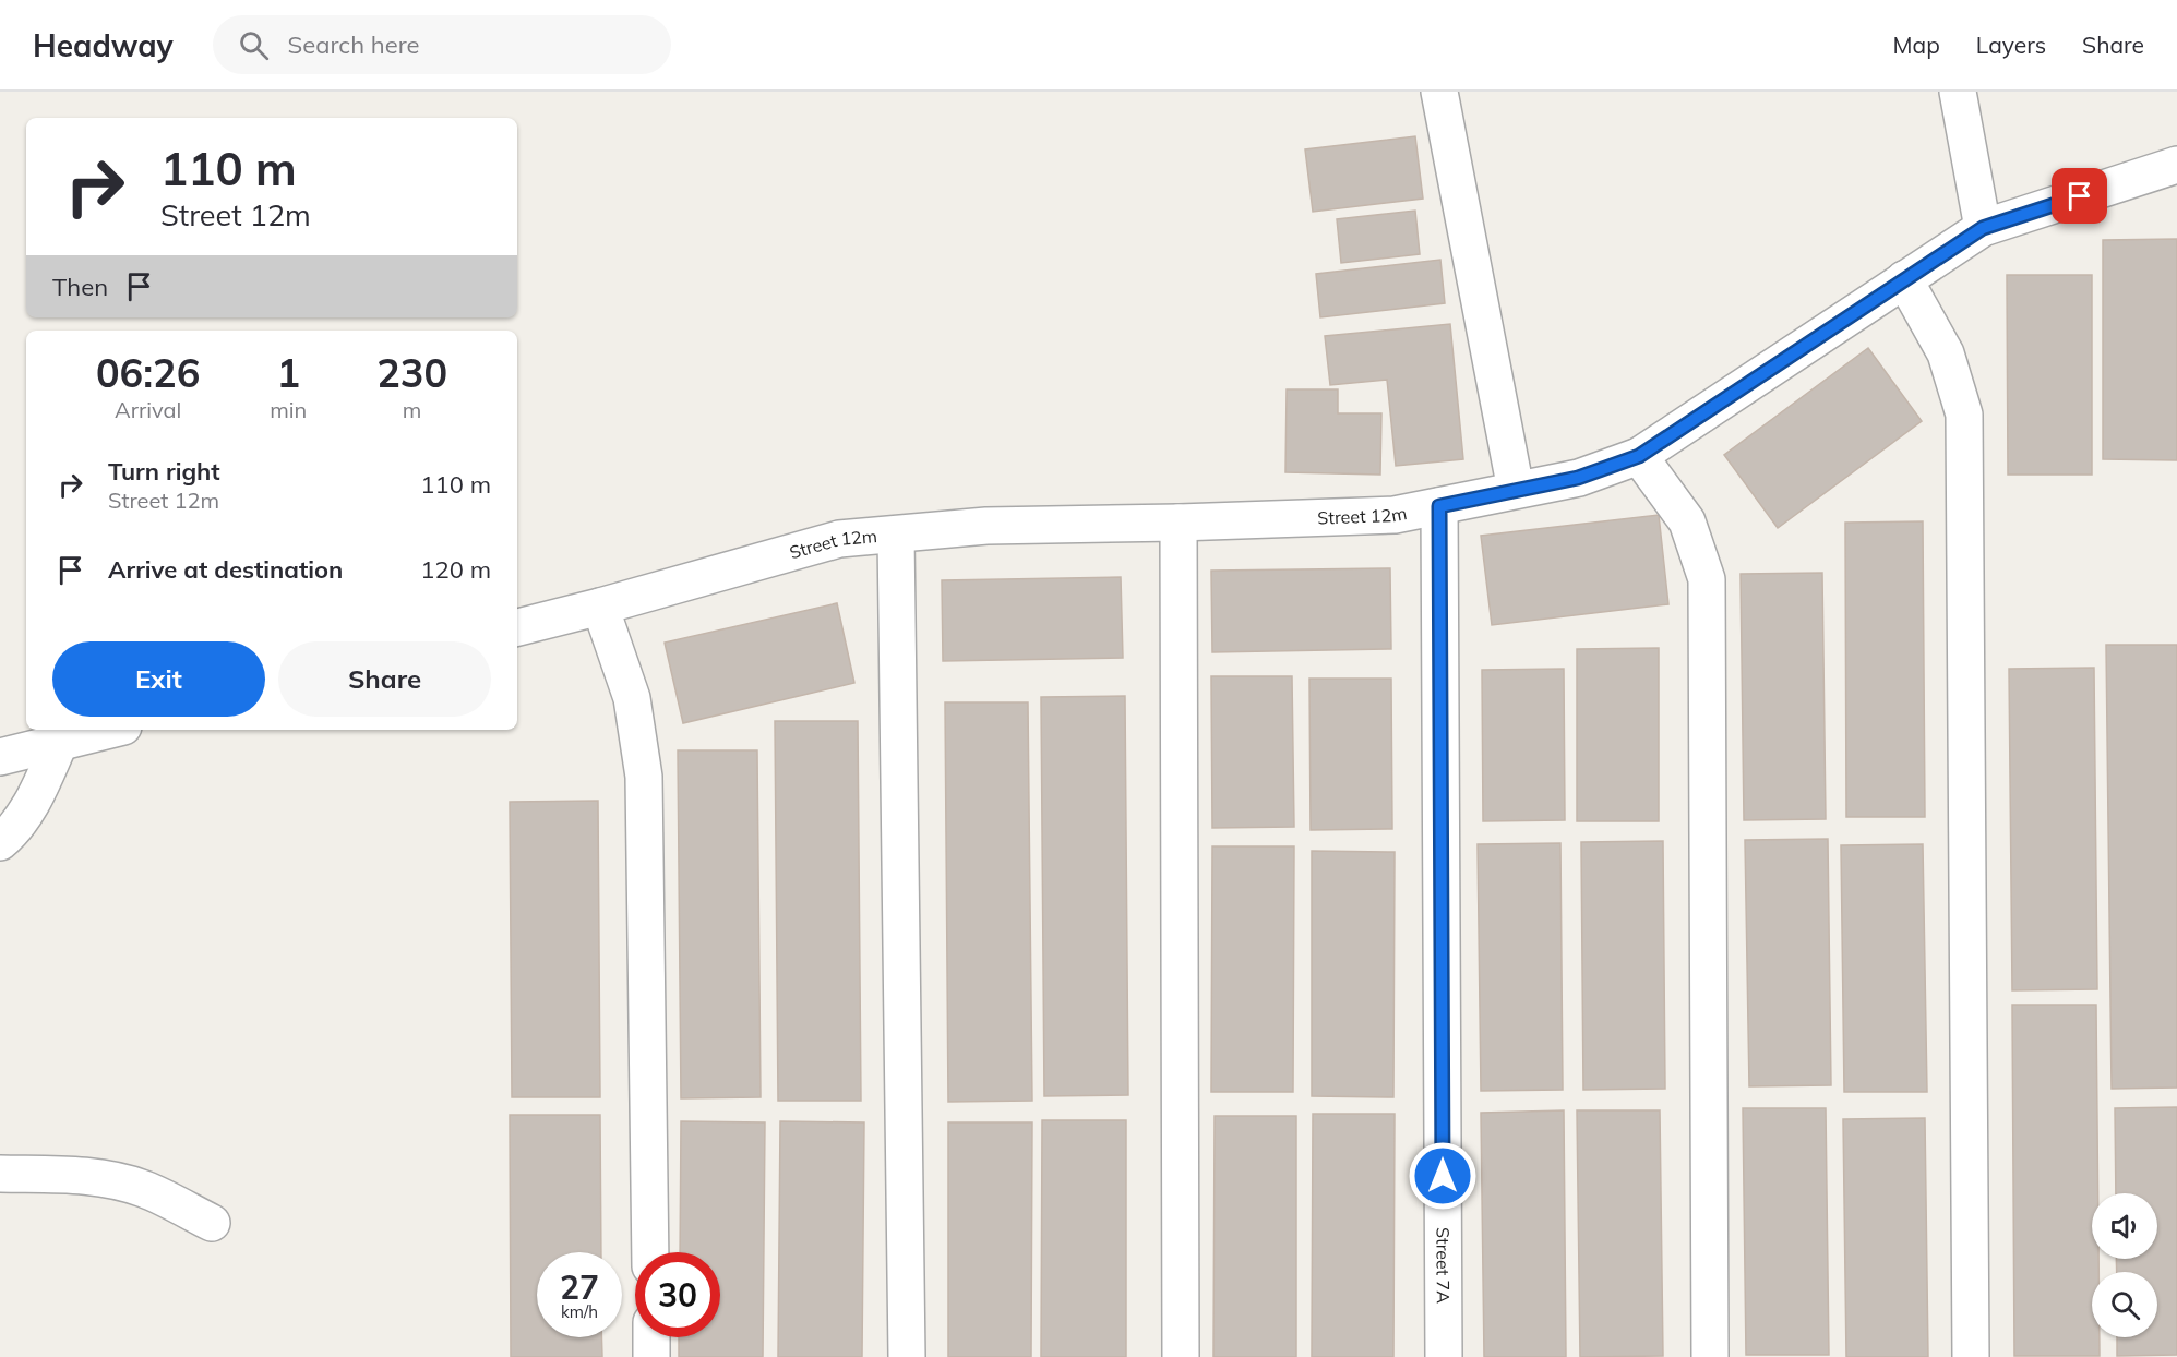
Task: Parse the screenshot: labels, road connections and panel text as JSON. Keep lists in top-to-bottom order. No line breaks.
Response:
{"streets":{"street":["Street 12m","Street 7A"]},"crossings":[["Street 12m","Street 7A"]],"page":{"header":"Headway","search":"Search here","nav":["Map","Layers","Share"],"turn":["110 m","Street 12m"],"then":"Then","eta":["06:26","Arrival","1","min","230","m"],"list":[{"name":"Turn right","note":"Street 12m","value":"110 m"},{"name":"Arrive at destination","value":"120 m"}],"buttons":["Exit","Share"],"speed":"27 km/h","limit":"30"}}
